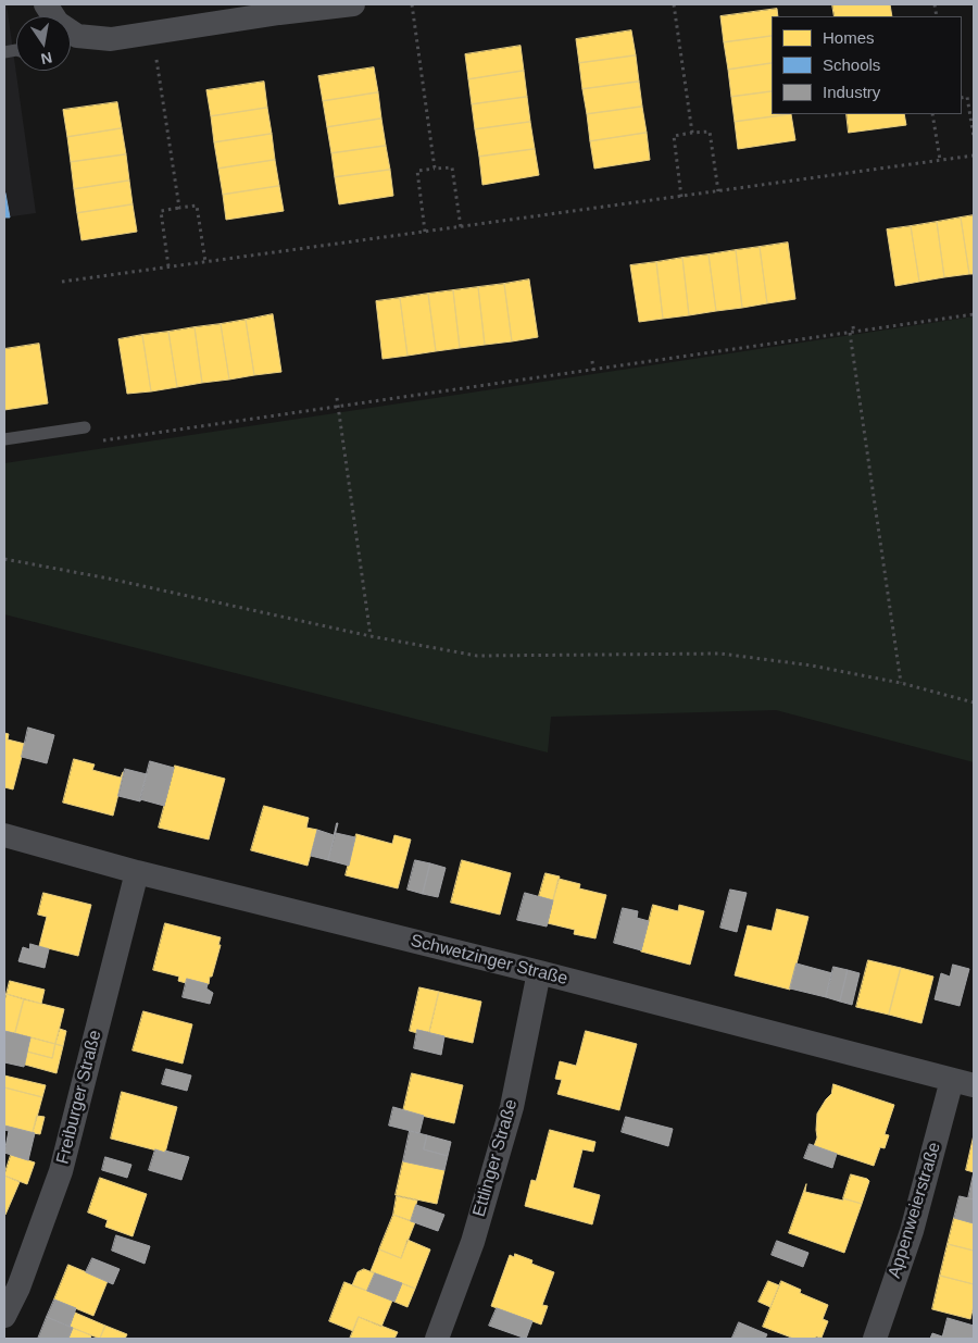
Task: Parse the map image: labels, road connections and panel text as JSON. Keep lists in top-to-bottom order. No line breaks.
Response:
{"streets":{"street":["Schwetzinger Straße","Freiburger Straße","Ettlinger Straße","Appenweierstraße"]},"crossings":[["Schwetzinger Straße","Freiburger Straße"],["Schwetzinger Straße","Ettlinger Straße"],["Schwetzinger Straße","Appenweierstraße"]],"legend":["Homes","Schools","Industry"],"north":"bottom"}
